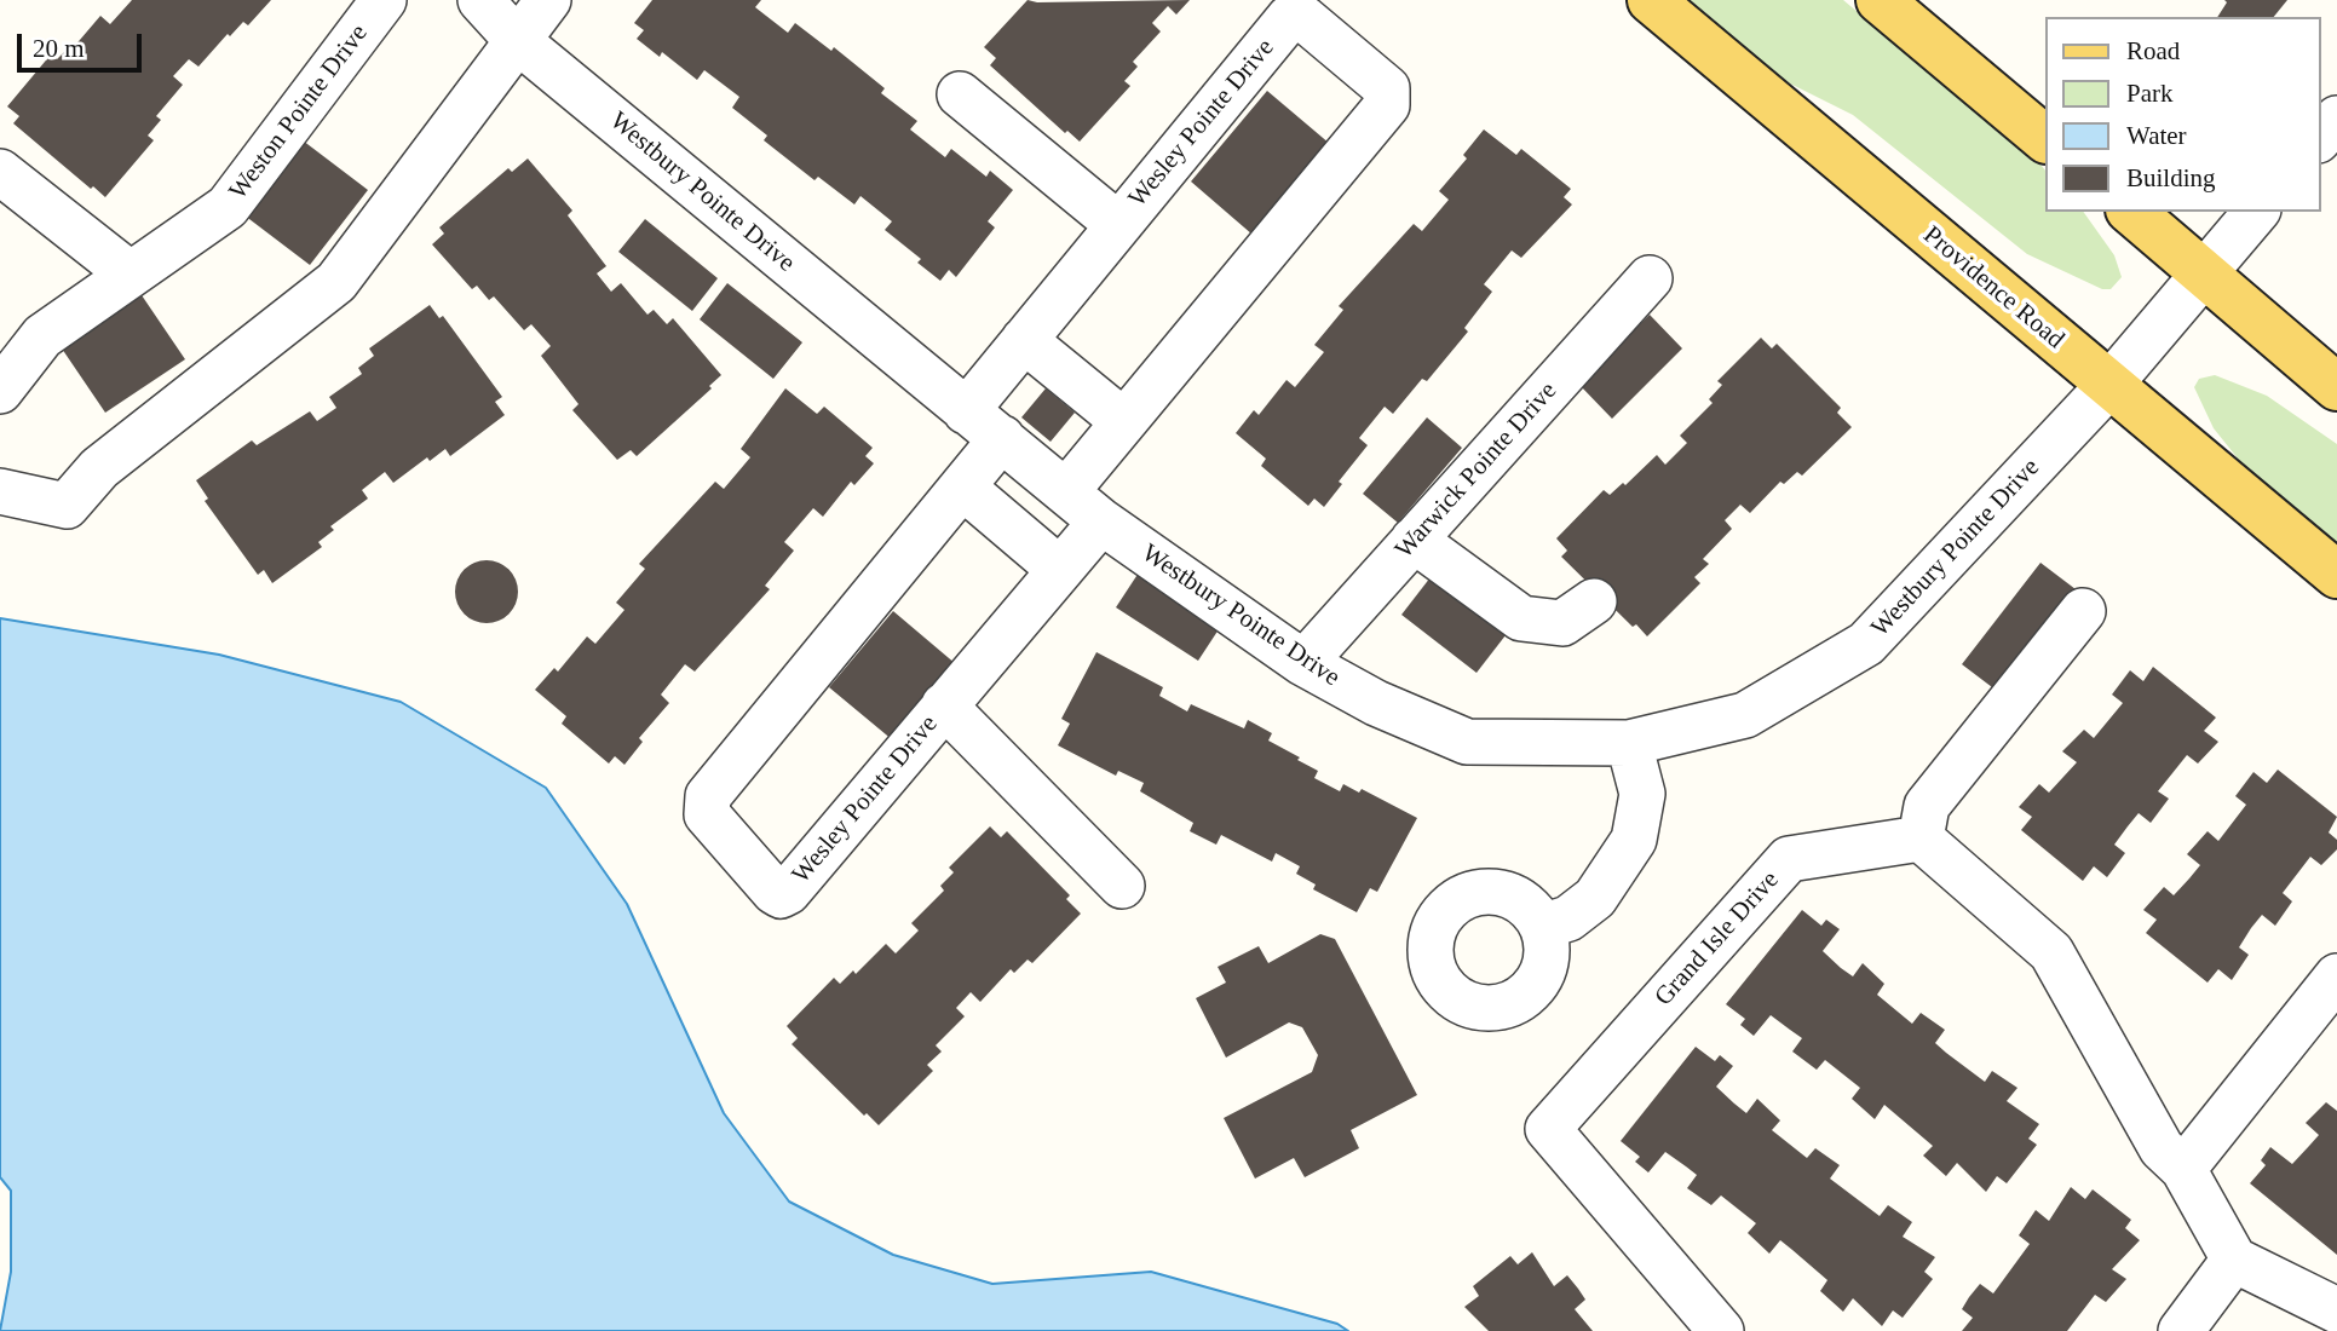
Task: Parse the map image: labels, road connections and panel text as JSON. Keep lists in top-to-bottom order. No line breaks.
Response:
{"streets":{"main road":["Providence Road"],"street":["Weston Pointe Drive","Wesley Pointe Drive","Westbury Pointe Drive","Warwick Pointe Drive","Grand Isle Drive"]},"crossings":[["Wesley Pointe Drive","Westbury Pointe Drive"],["Westbury Pointe Drive","Providence Road"],["Westbury Pointe Drive","Warwick Pointe Drive"]],"legend":["Road","Park","Water","Building"],"scale_bar":"20 m"}
